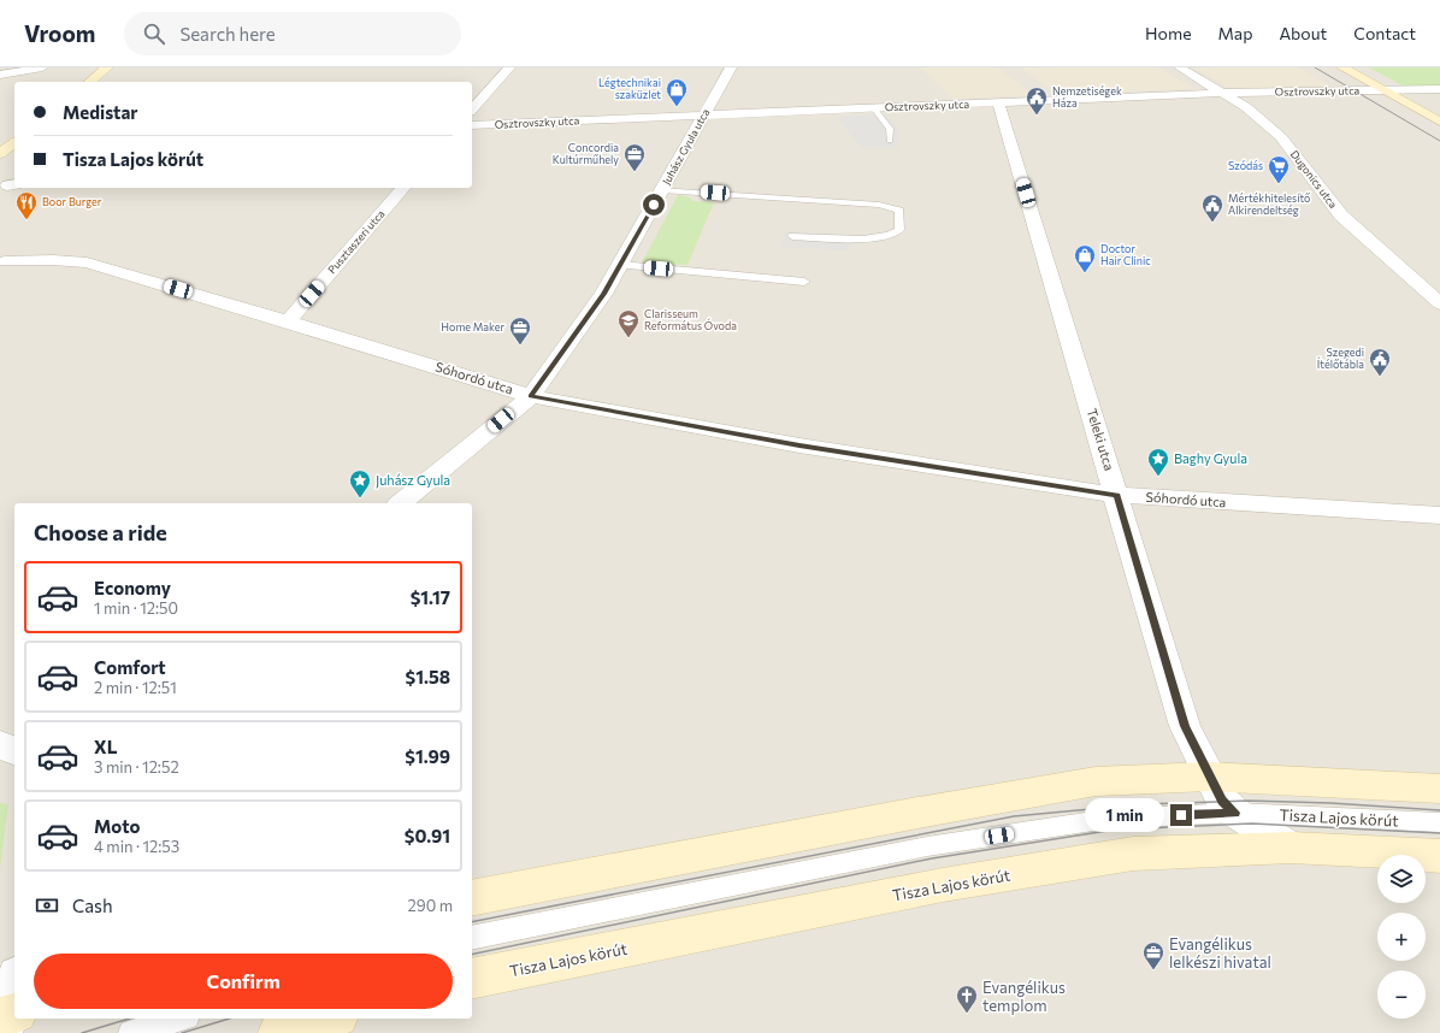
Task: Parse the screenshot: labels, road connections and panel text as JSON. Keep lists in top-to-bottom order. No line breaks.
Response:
{"streets":{"street":["Osztrovszky utca","Juhász Gyula utca","Dugonics utca","Pusztaszeri utca","Sóhordó utca","Teleki utca","Tisza Lajos körút"]},"crossings":[["Osztrovszky utca","Juhász Gyula utca"],["Osztrovszky utca","Dugonics utca"],["Osztrovszky utca","Teleki utca"],["Juhász Gyula utca","Sóhordó utca"],["Pusztaszeri utca","Sóhordó utca"],["Sóhordó utca","Teleki utca"],["Teleki utca","Tisza Lajos körút"]],"places":{"shop":["Légtechnikai szaküzlet","Doctor Hair Clinic"],"public building":["Nemzetiségek Háza","Mértékhitelesítő Alkirendeltség","Szegedi Ítélőtábla"],"office":["Concordia Kultúrműhely","Home Maker","Evangélikus lelkészi hivatal"],"supermarket":["Szódás"],"restaurant":["Boor Burger"],"school or university":["Clarisseum Református Óvoda"],"place":["Baghy Gyula","Juhász Gyula"],"church":["Evangélikus templom"]},"page":{"header":"Vroom","search":"Search here","nav":["Home","Map","About","Contact"],"banner":["Medistar","Tisza Lajos körút"],"heading":"Choose a ride","list":[{"name":"Economy","note":"1 min · 12:50","value":"$1.17"},{"name":"Comfort","note":"2 min · 12:51","value":"$1.58"},{"name":"XL","note":"3 min · 12:52","value":"$1.99"},{"name":"Moto","note":"4 min · 12:53","value":"$0.91"}],"bubble":"1 min","map_buttons":["+","−"],"pay":["Cash","290 m"],"buttons":"Confirm"}}
